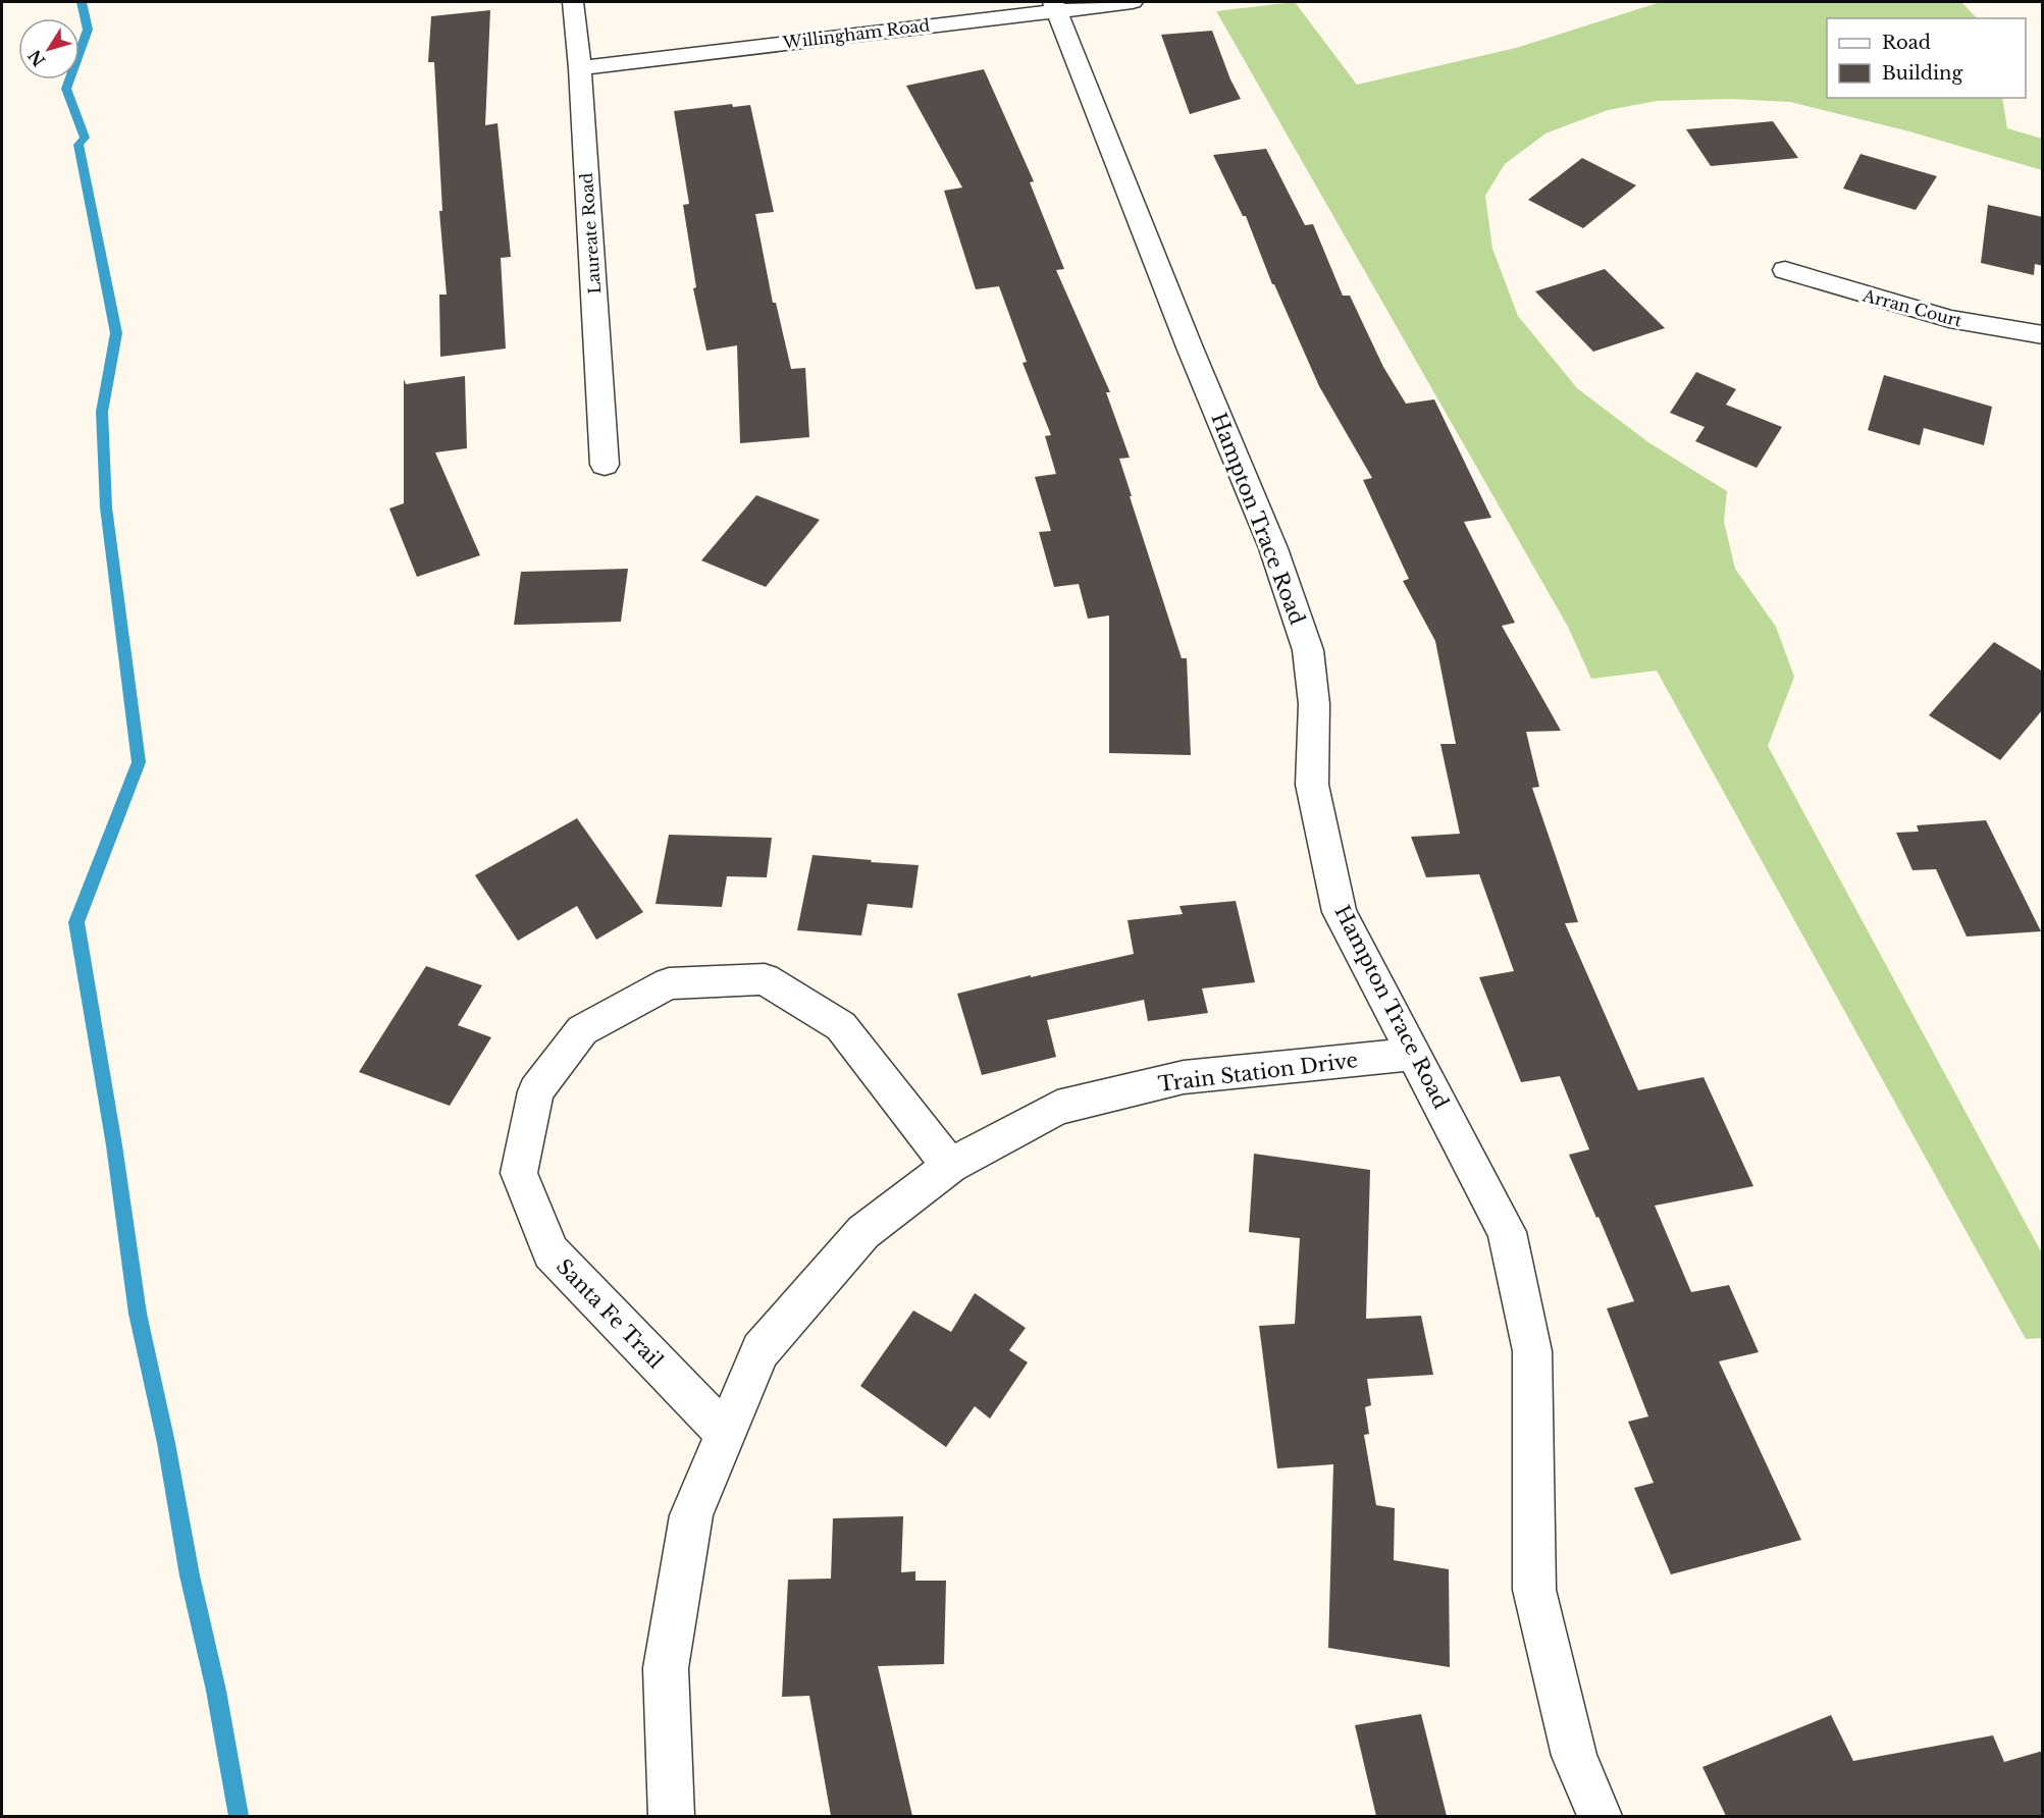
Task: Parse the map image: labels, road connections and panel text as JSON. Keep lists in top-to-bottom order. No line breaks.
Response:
{"streets":{"street":["Willingham Road","Laureate Road","Arran Court","Hampton Trace Road","Train Station Drive","Santa Fe Trail"]},"crossings":[["Willingham Road","Laureate Road"],["Willingham Road","Hampton Trace Road"],["Hampton Trace Road","Train Station Drive"],["Train Station Drive","Santa Fe Trail"]],"legend":["Road","Building"],"north":"bottom left"}
